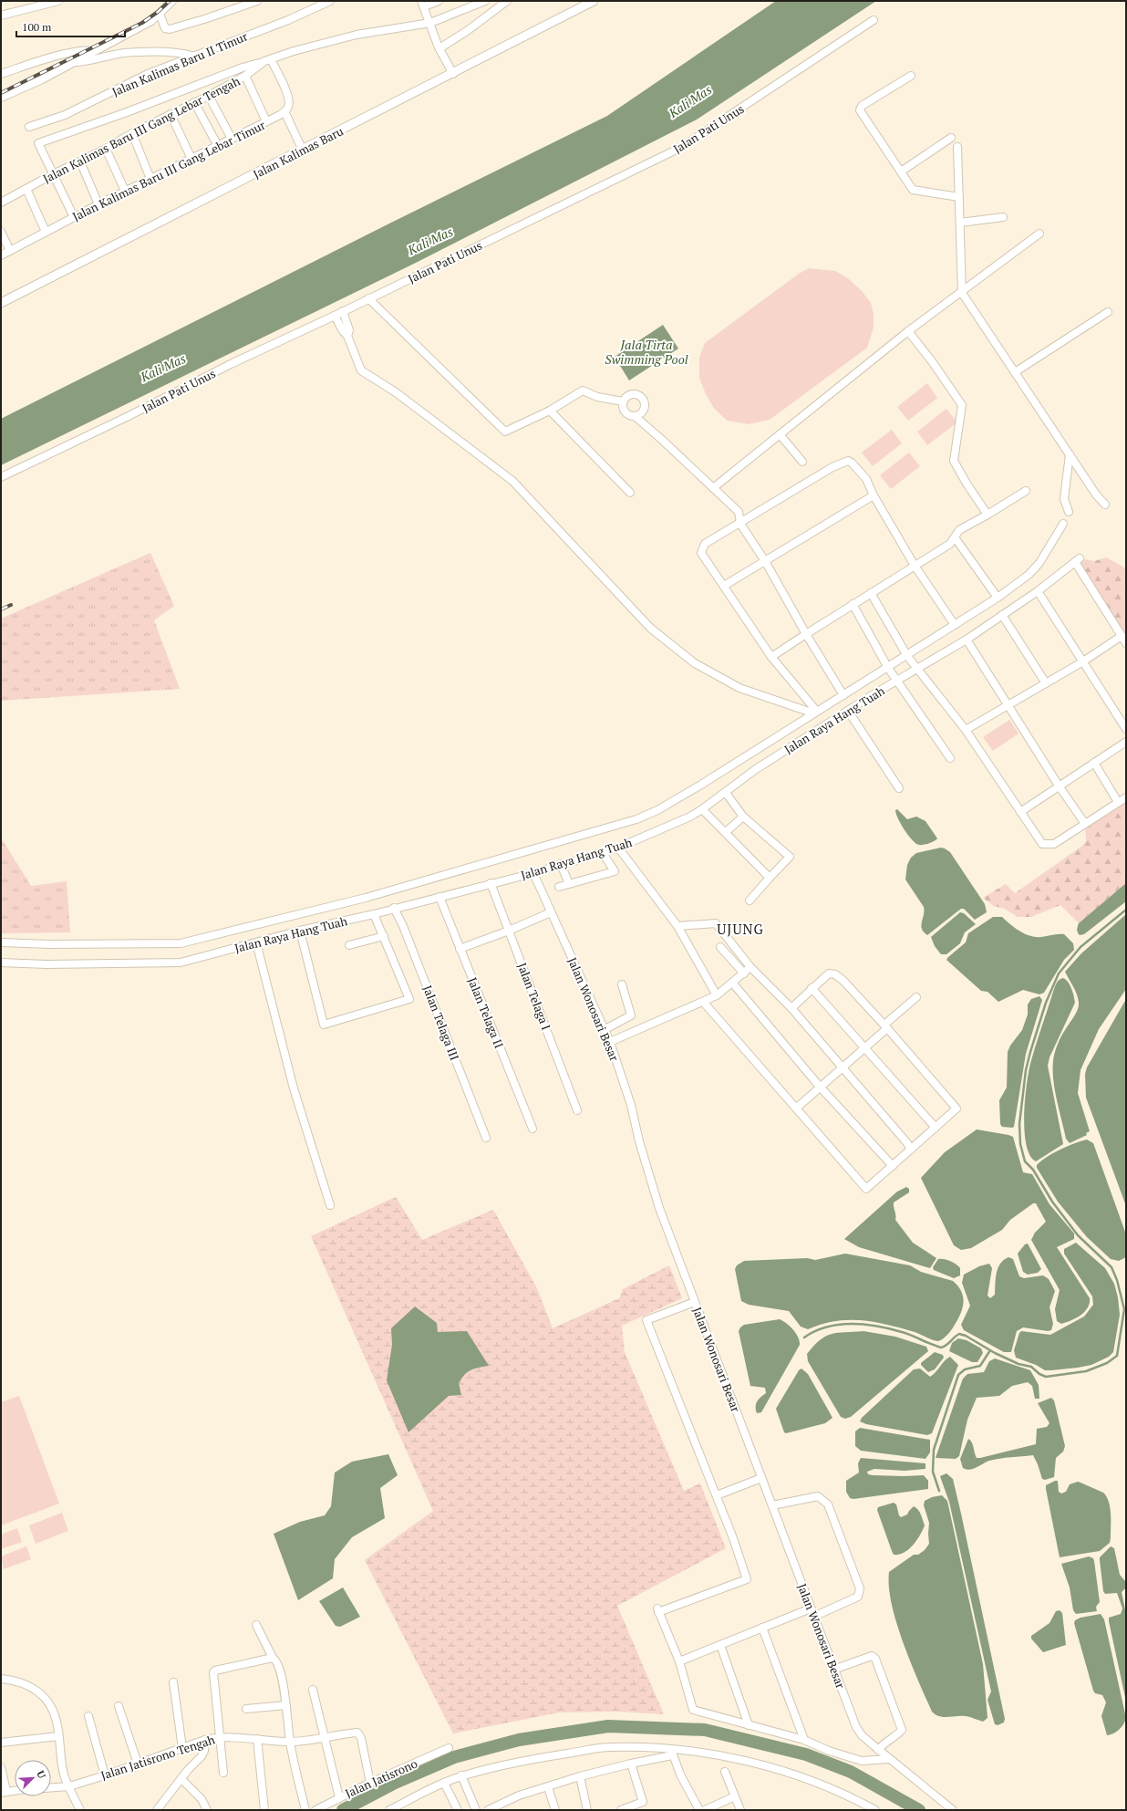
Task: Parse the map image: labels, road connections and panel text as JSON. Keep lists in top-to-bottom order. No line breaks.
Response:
{"streets":{"street":["Jalan Kalimas Baru II Timur","Jalan Pati Unus","Jalan Kalimas Baru III Gang Lebar Tengah","Jalan Kalimas Baru","Jalan Kalimas Baru III Gang Lebar Timur","Jalan Raya Hang Tuah","Jalan Telaga I","Jalan Wonosari Besar","Jalan Telaga II","Jalan Telaga III","Jalan Jatisrono Tengah","Jalan Jatisrono"]},"crossings":[["Jalan Raya Hang Tuah","Jalan Telaga I"],["Jalan Raya Hang Tuah","Jalan Wonosari Besar"],["Jalan Raya Hang Tuah","Jalan Telaga II"],["Jalan Raya Hang Tuah","Jalan Telaga III"],["Jalan Jatisrono Tengah","Jalan Jatisrono"]],"districts":["UJUNG"],"water":["Kali Mas","Jala Tirta Swimming Pool"],"scale_bar":"100 m","north":"top right"}
